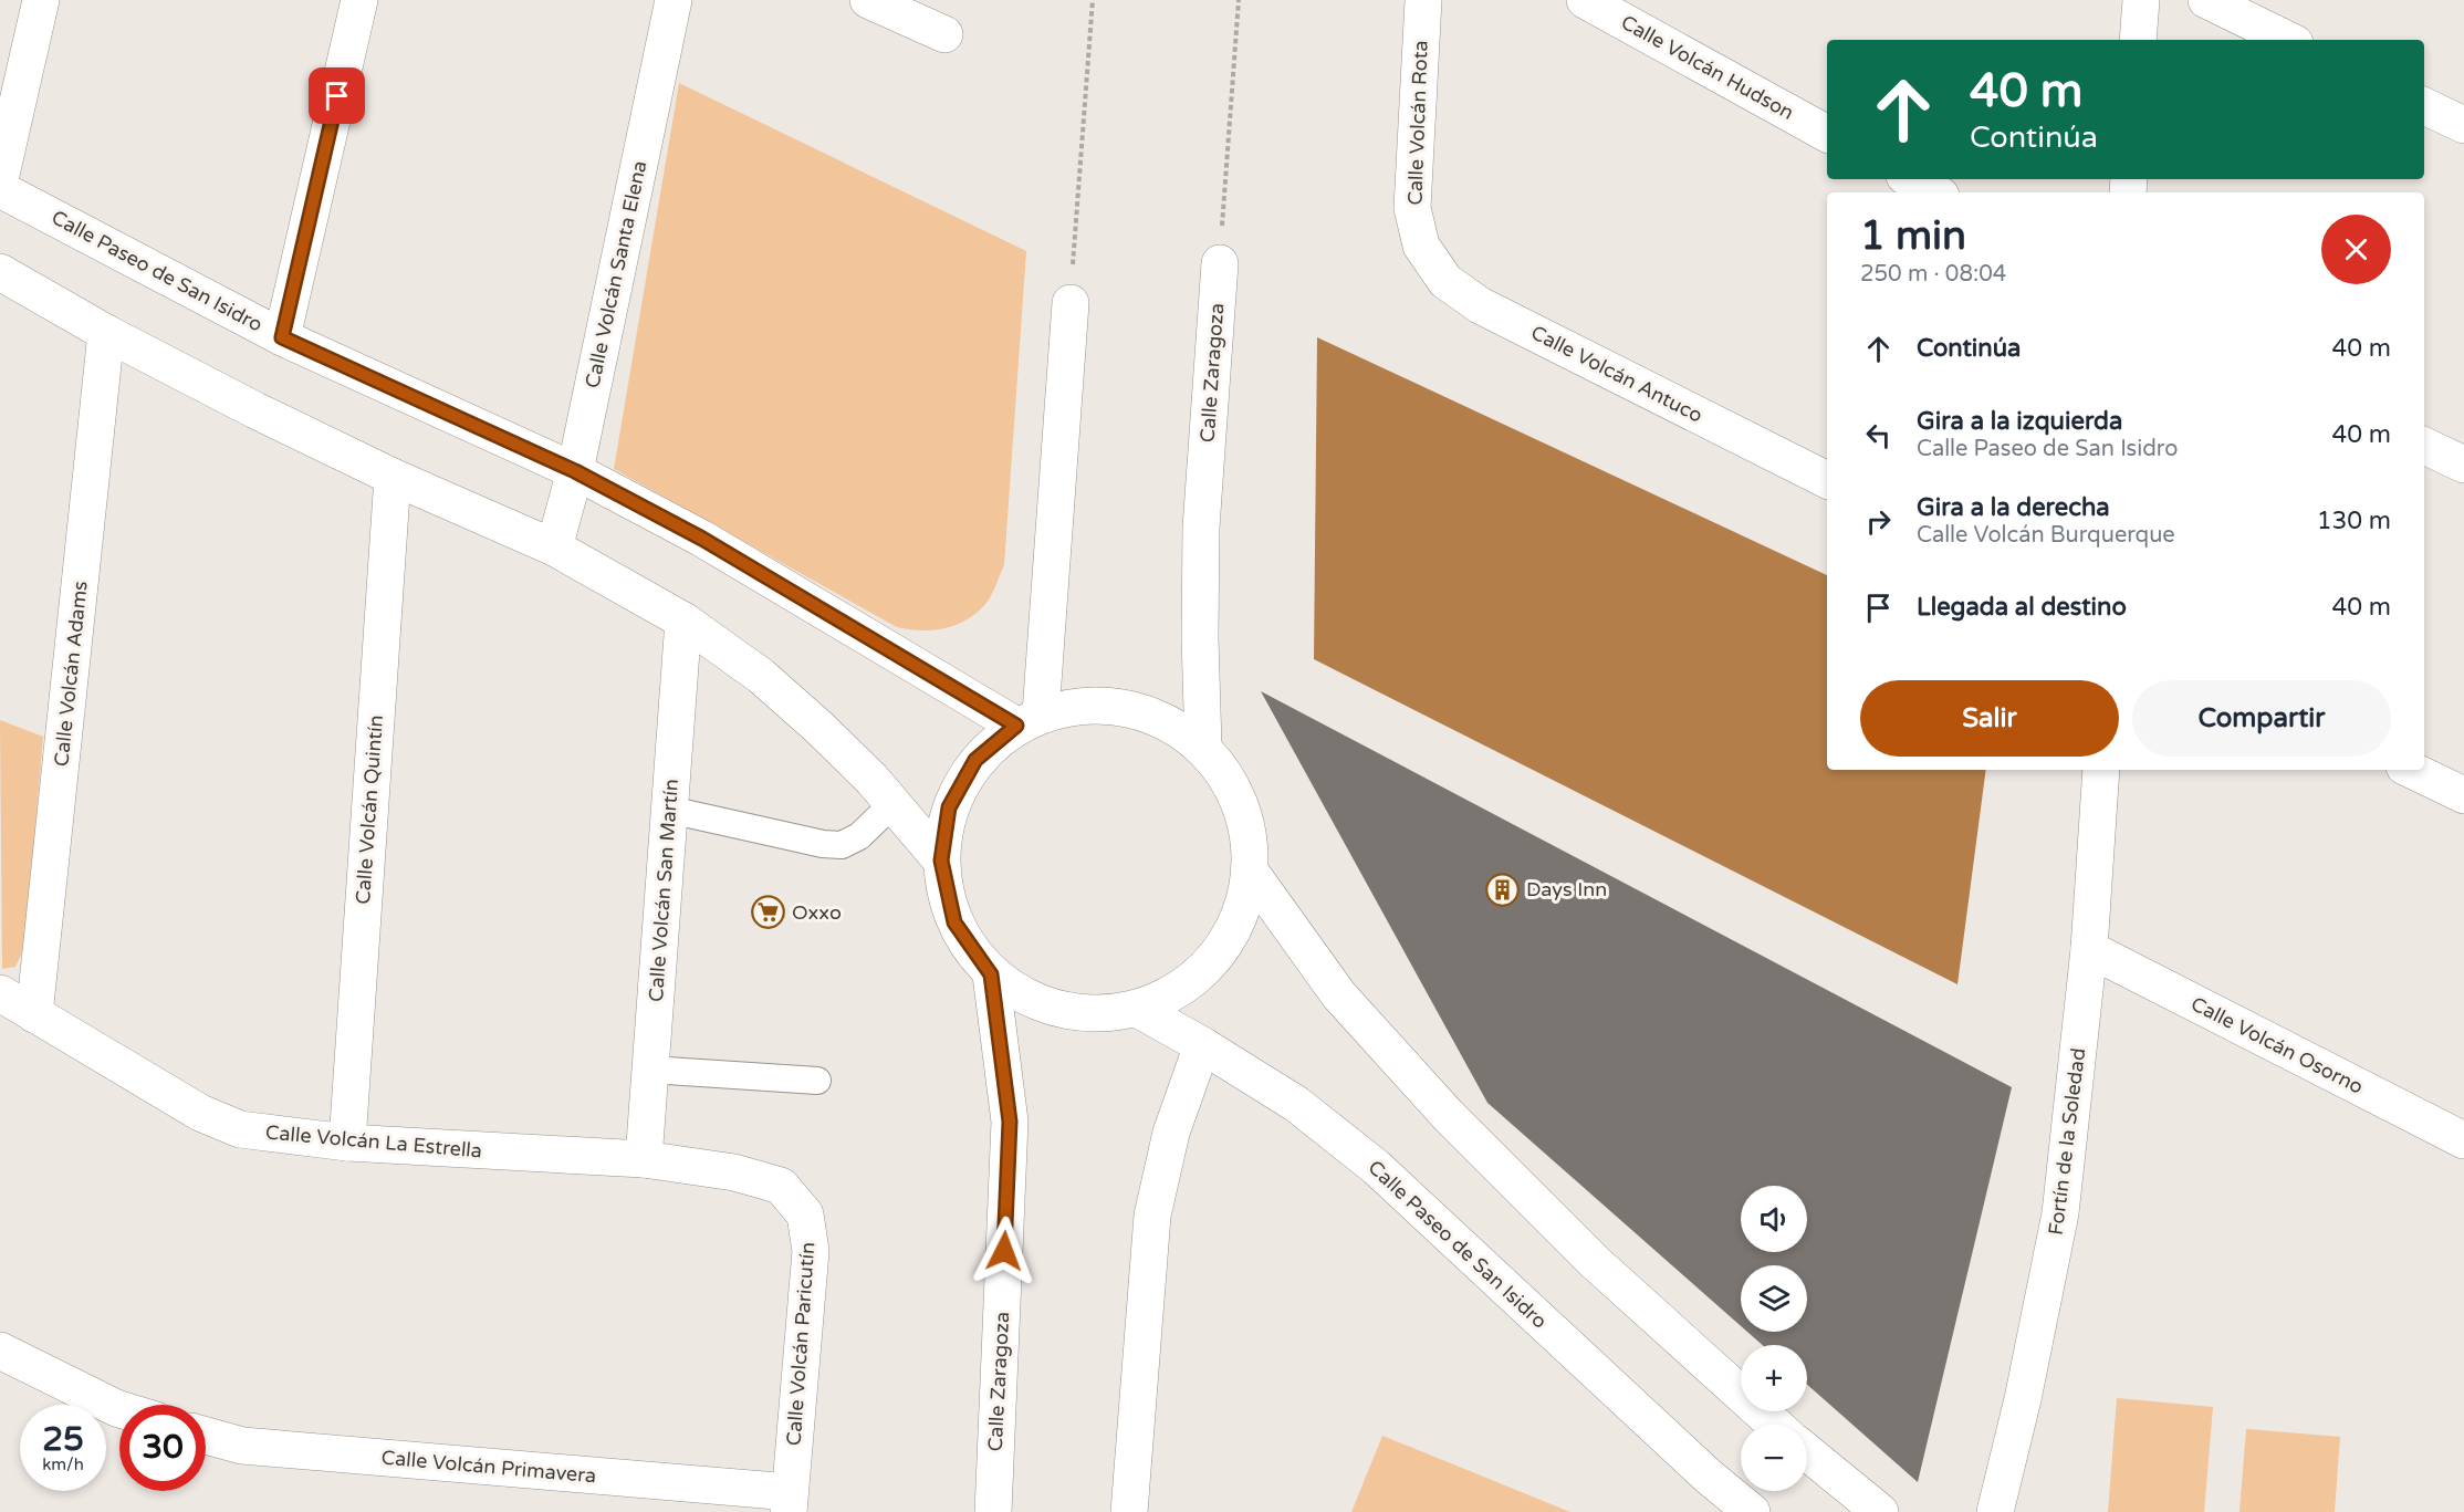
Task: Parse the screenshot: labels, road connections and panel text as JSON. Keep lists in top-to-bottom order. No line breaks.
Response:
{"streets":{"street":["Calle Volcán Hudson","Calle Volcán Rota","Calle Paseo de San Isidro","Calle Volcán Santa Elena","Calle Zaragoza","Calle Volcán Antuco","Calle Volcán Adams","Calle Volcán Quintín","Calle Volcán San Martín","Calle Volcán Osorno","Calle Volcán La Estrella","Fortín de la Soledad","Calle Volcán Paricutín","Calle Volcán Primavera"]},"crossings":[["Calle Volcán Rota","Calle Volcán Antuco"],["Calle Paseo de San Isidro","Calle Volcán Santa Elena"],["Calle Volcán Adams","Calle Volcán La Estrella"],["Calle Volcán Quintín","Calle Volcán La Estrella"],["Calle Volcán San Martín","Calle Volcán La Estrella"],["Calle Volcán Osorno","Fortín de la Soledad"],["Calle Volcán La Estrella","Calle Volcán Paricutín"],["Calle Volcán Paricutín","Calle Volcán Primavera"]],"places":{"building":["Days Inn"],"supermarket":["Oxxo"]},"page":{"turn":["40 m","Continúa"],"heading":["1 min","250 m · 08:04"],"list":[{"name":"Continúa","value":"40 m"},{"name":"Gira a la izquierda","note":"Calle Paseo de San Isidro","value":"40 m"},{"name":"Gira a la derecha","note":"Calle Volcán Burquerque","value":"130 m"},{"name":"Llegada al destino","value":"40 m"}],"buttons":["Salir","Compartir"],"map_buttons":["+","−"],"speed":"25 km/h","limit":"30"}}
